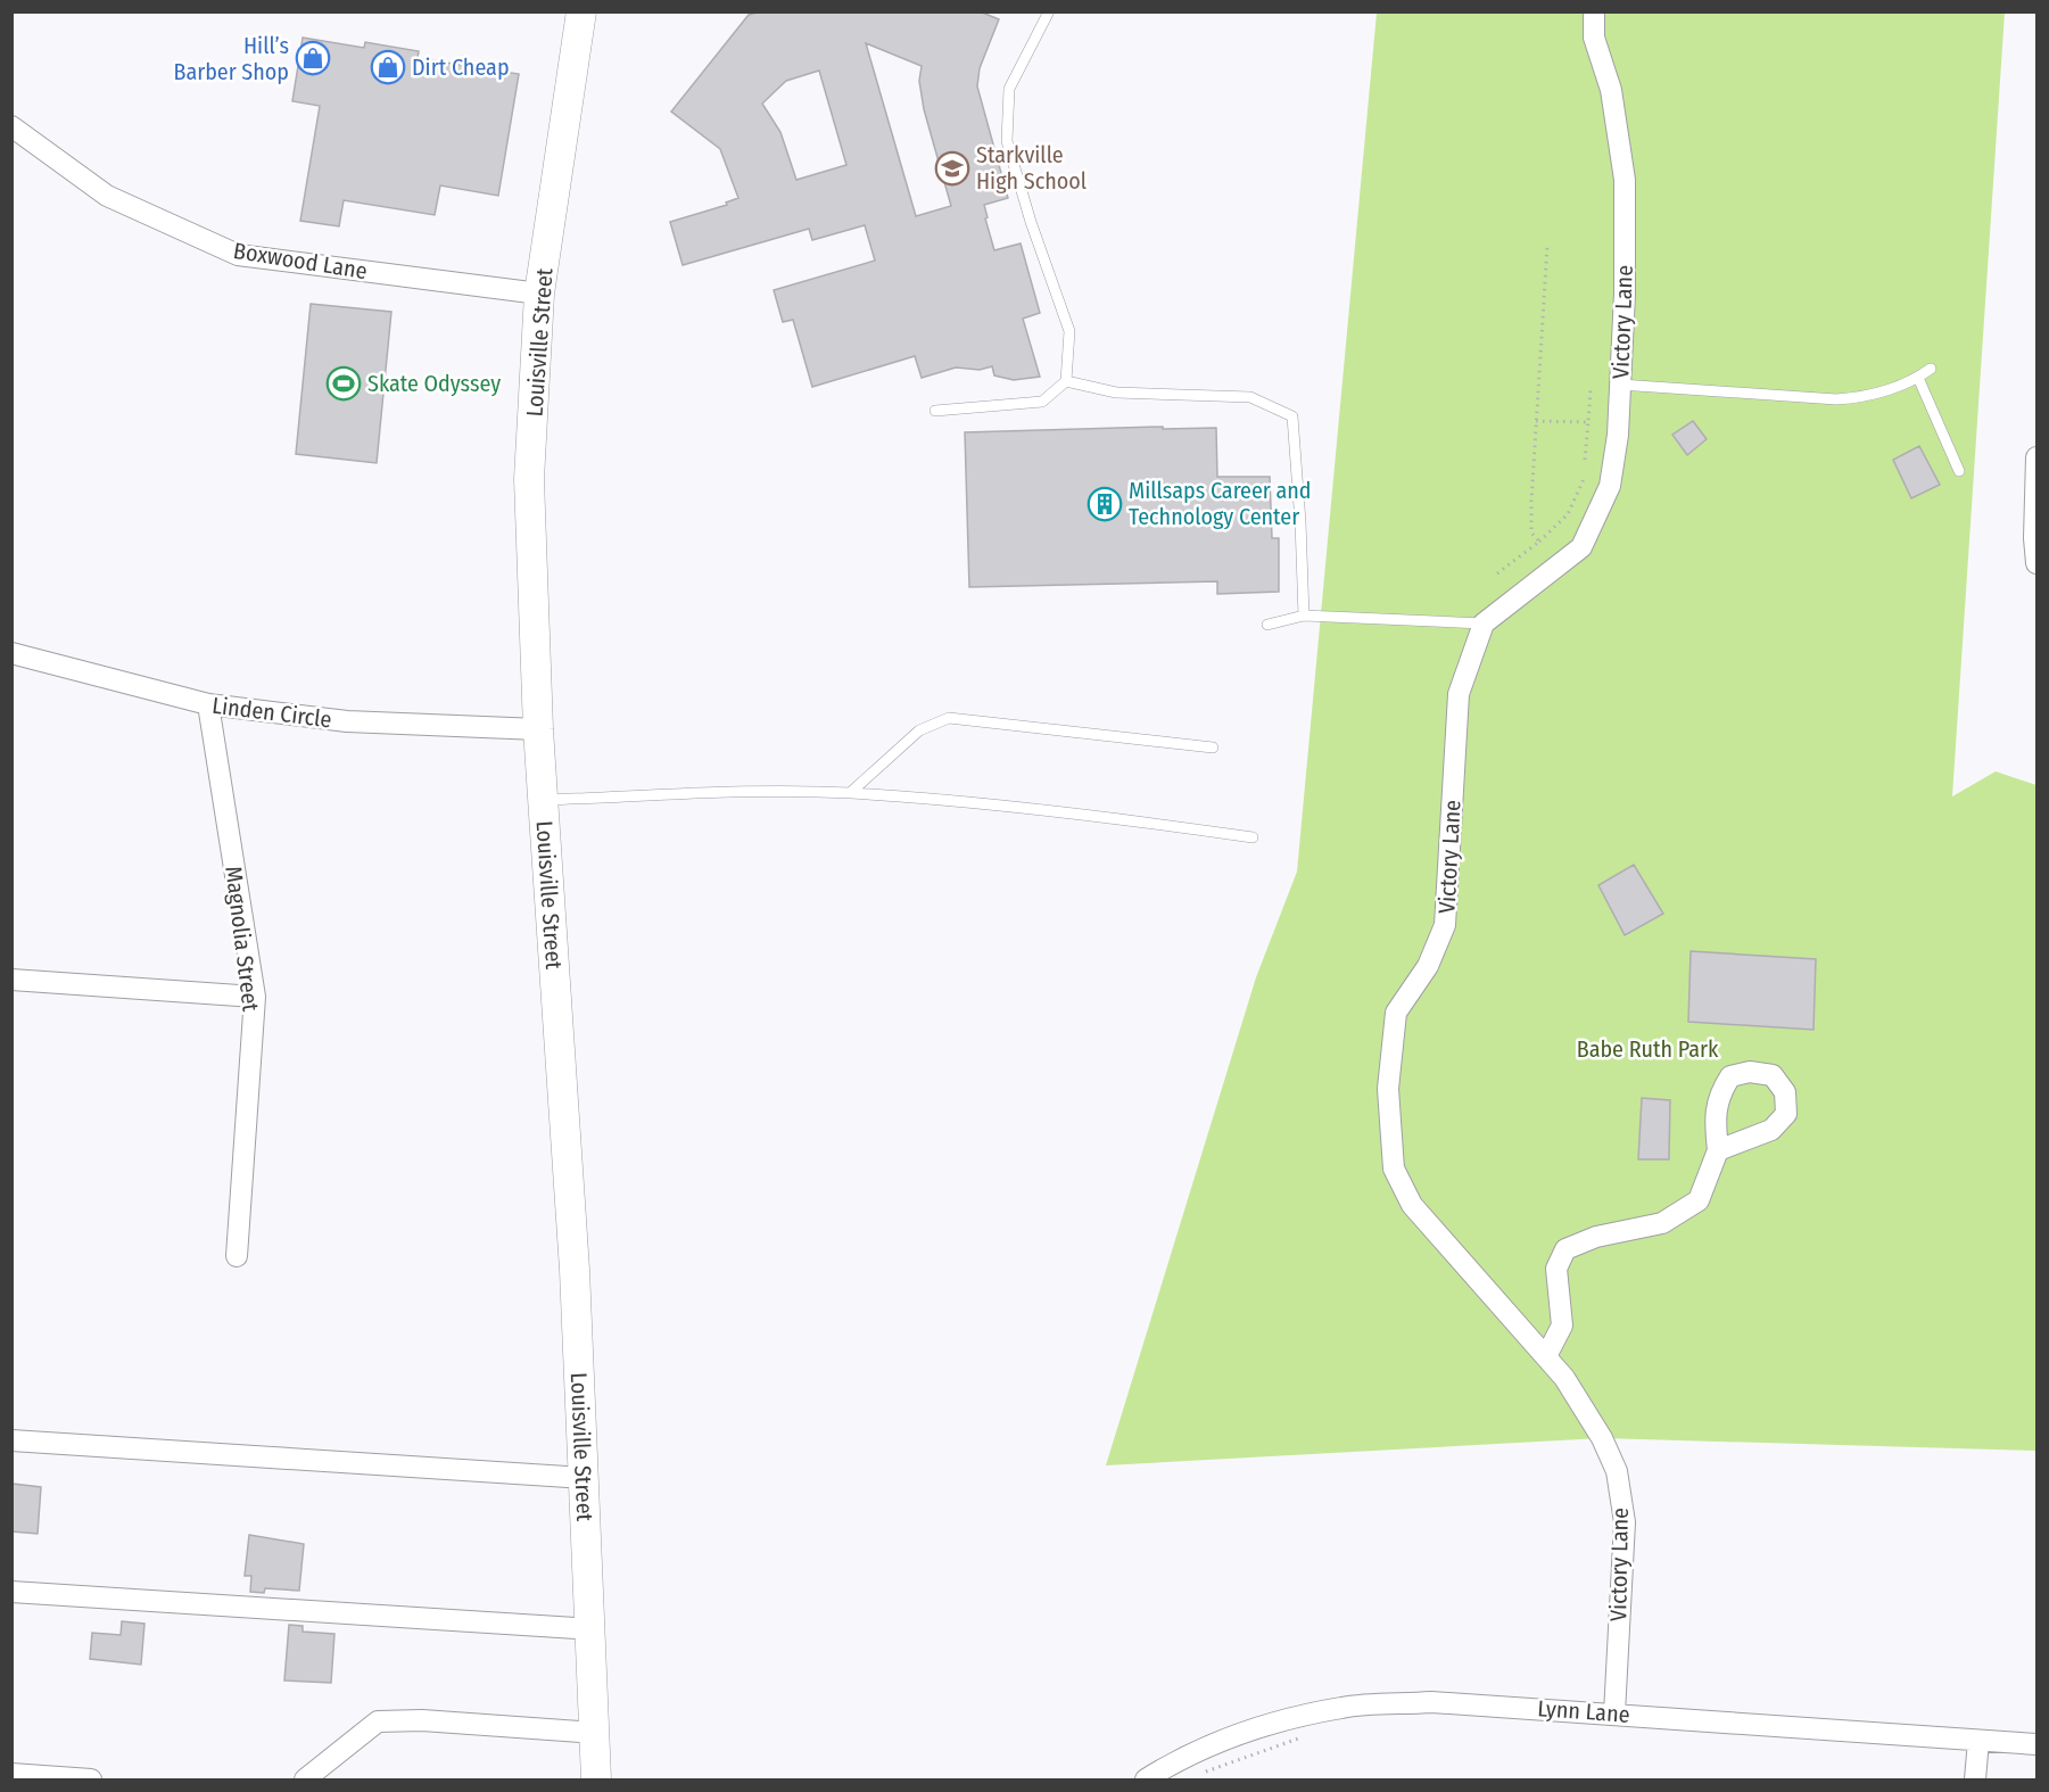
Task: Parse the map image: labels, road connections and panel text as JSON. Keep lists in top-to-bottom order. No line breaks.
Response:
{"streets":{"main road":["Louisville Street"],"street":["Boxwood Lane","Victory Lane","Linden Circle","Magnolia Street","Lynn Lane"]},"crossings":[["Boxwood Lane","Louisville Street"],["Victory Lane","Lynn Lane"],["Louisville Street","Linden Circle"],["Linden Circle","Magnolia Street"]],"parks":["Babe Ruth Park"],"places":{"shop":["Hill’s Barber Shop","Dirt Cheap"],"school or university":["Starkville High School"],"sports":["Skate Odyssey"],"building":["Millsaps Career and Technology Center"]}}
